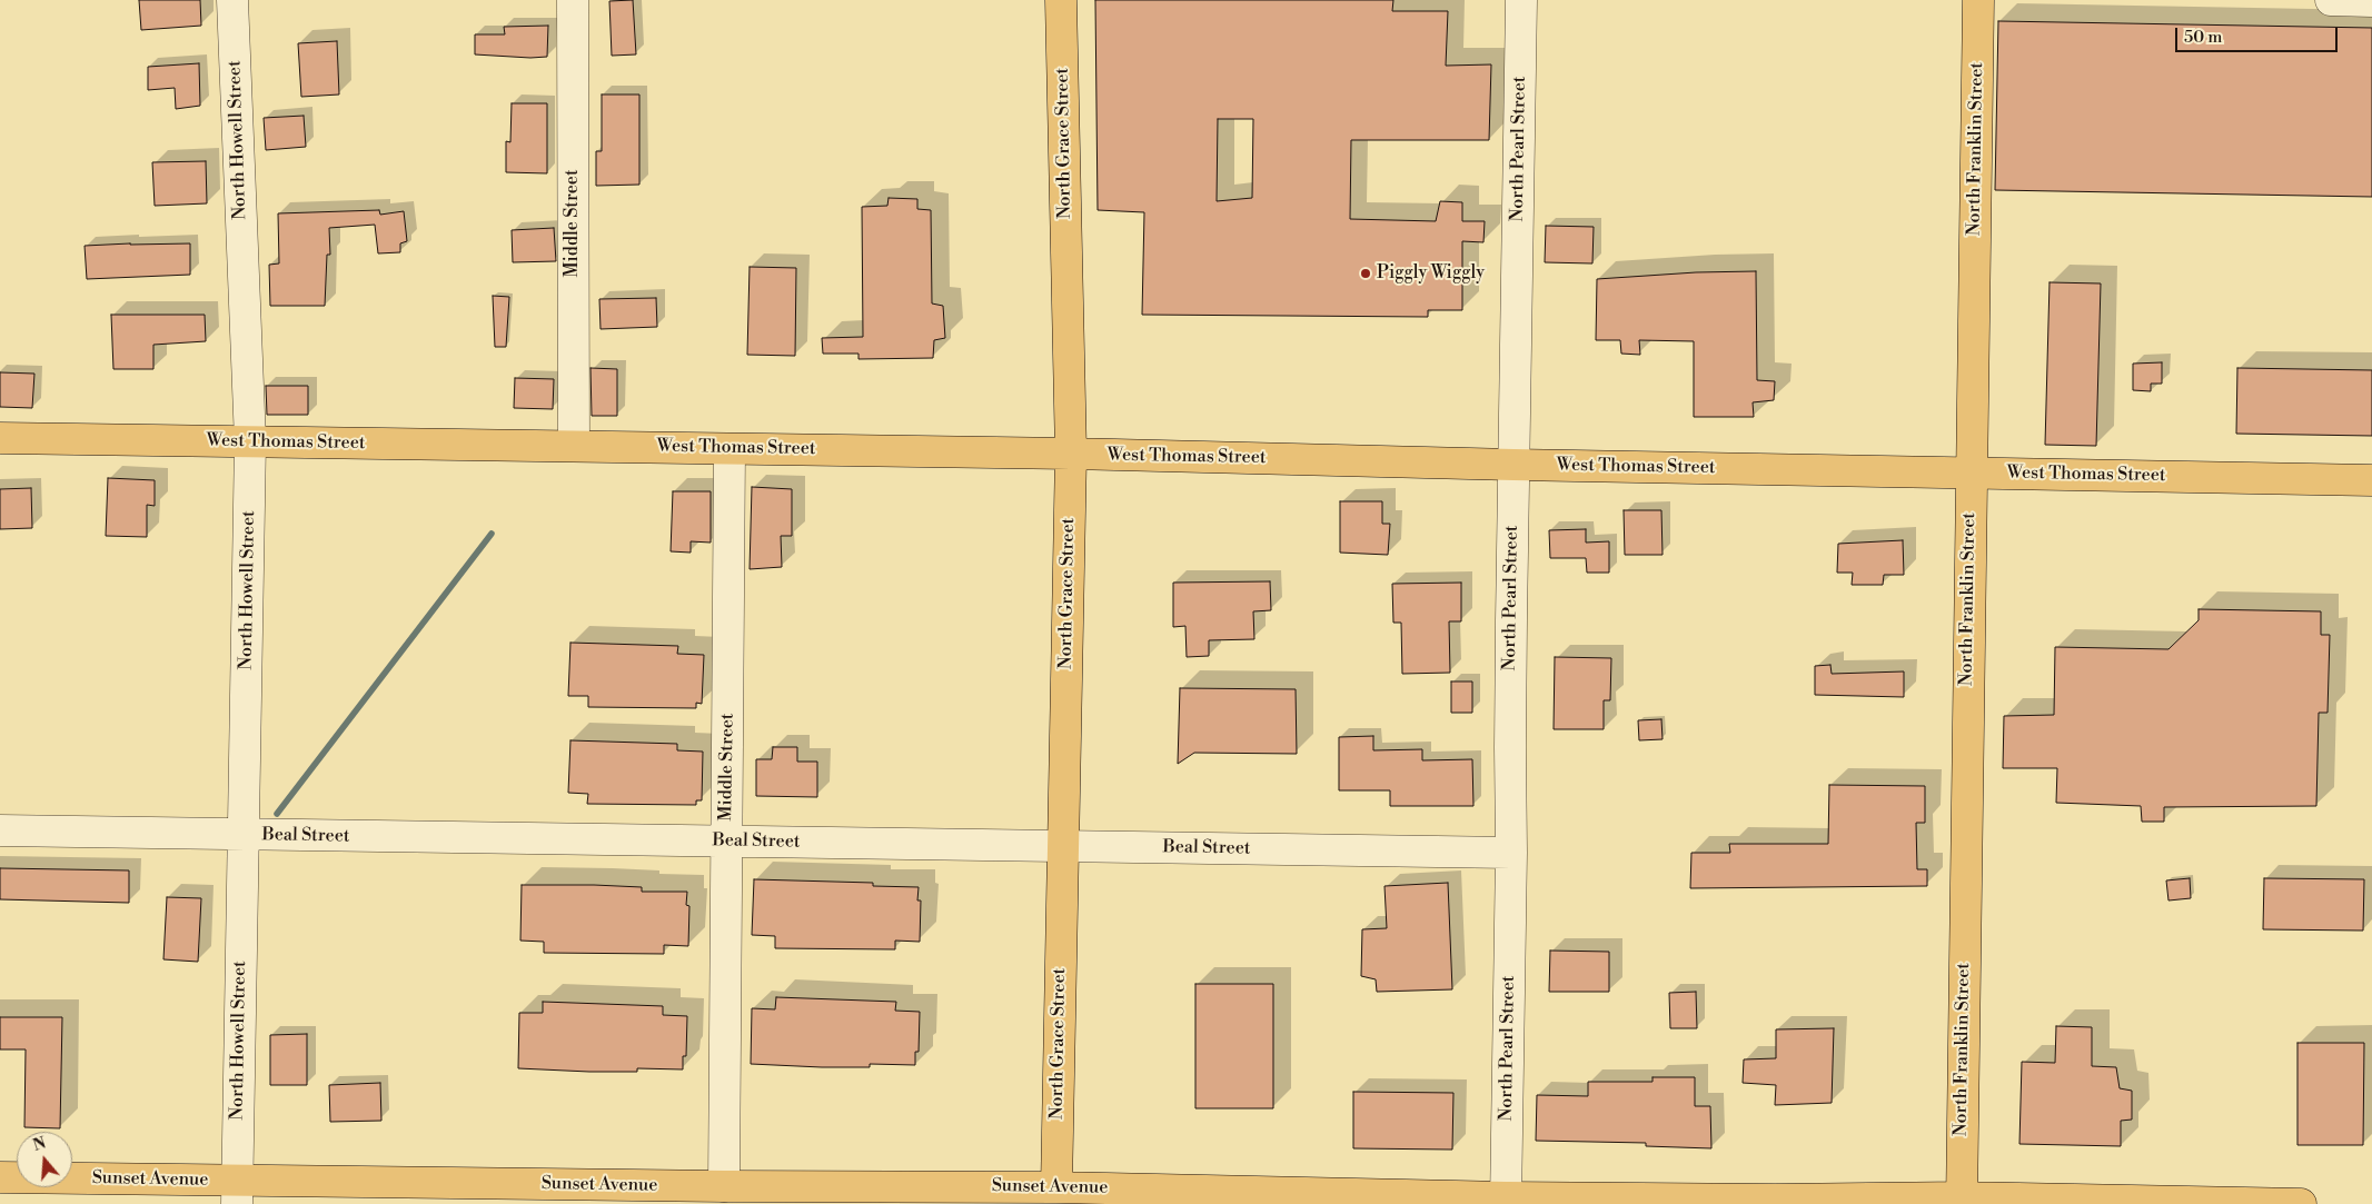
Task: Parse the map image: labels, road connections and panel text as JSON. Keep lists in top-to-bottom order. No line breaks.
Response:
{"streets":{"main road":["North Grace Street","North Franklin Street","West Thomas Street","Sunset Avenue"],"street":["North Howell Street","North Pearl Street","Middle Street","Beal Street"]},"crossings":[["North Howell Street","West Thomas Street"],["North Howell Street","Beal Street"],["North Howell Street","Sunset Avenue"],["North Grace Street","West Thomas Street"],["North Grace Street","Beal Street"],["North Grace Street","Sunset Avenue"],["North Pearl Street","West Thomas Street"],["North Pearl Street","Beal Street"],["North Pearl Street","Sunset Avenue"],["North Franklin Street","West Thomas Street"],["North Franklin Street","Sunset Avenue"],["Middle Street","West Thomas Street"],["Middle Street","Beal Street"],["Middle Street","Sunset Avenue"]],"places":["Piggly Wiggly"],"scale_bar":"50 m","north":"top"}
